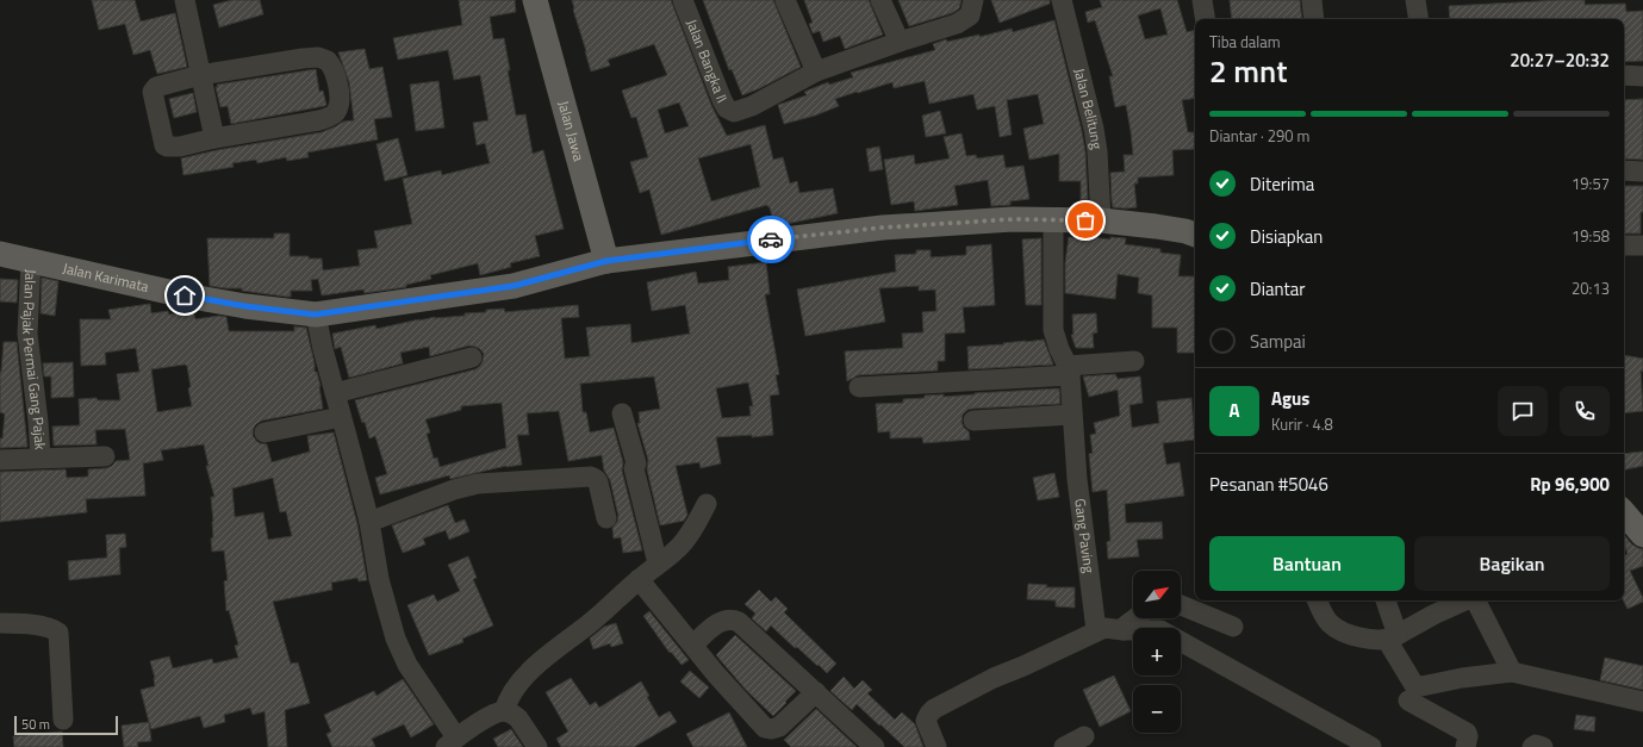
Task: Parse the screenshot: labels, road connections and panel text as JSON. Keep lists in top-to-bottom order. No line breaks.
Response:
{"streets":{"main road":["Jalan Jawa","Jalan Karimata"],"street":["Jalan Bangka II","Jalan Belitung","Jalan Pajak Permai Gang Pajak","Gang Paving"]},"crossings":[["Jalan Belitung","Jalan Karimata"],["Jalan Jawa","Jalan Karimata"],["Jalan Karimata","Jalan Pajak Permai Gang Pajak"],["Jalan Karimata","Gang Paving"]],"scale_bar":"50 m","north":"top right","page":{"heading":["2 mnt","Tiba dalam","20:27–20:32"],"panel":["Agus","Kurir · 4.8","Pesanan #5046","Rp 96,900"],"bar":"Diantar · 290 m","list":[["Diterima","19:57"],["Disiapkan","19:58"],["Diantar","20:13"],"Sampai"],"round":"A","buttons":["Bantuan","Bagikan"],"map_buttons":["+","−"],"scale":"50 m"}}
